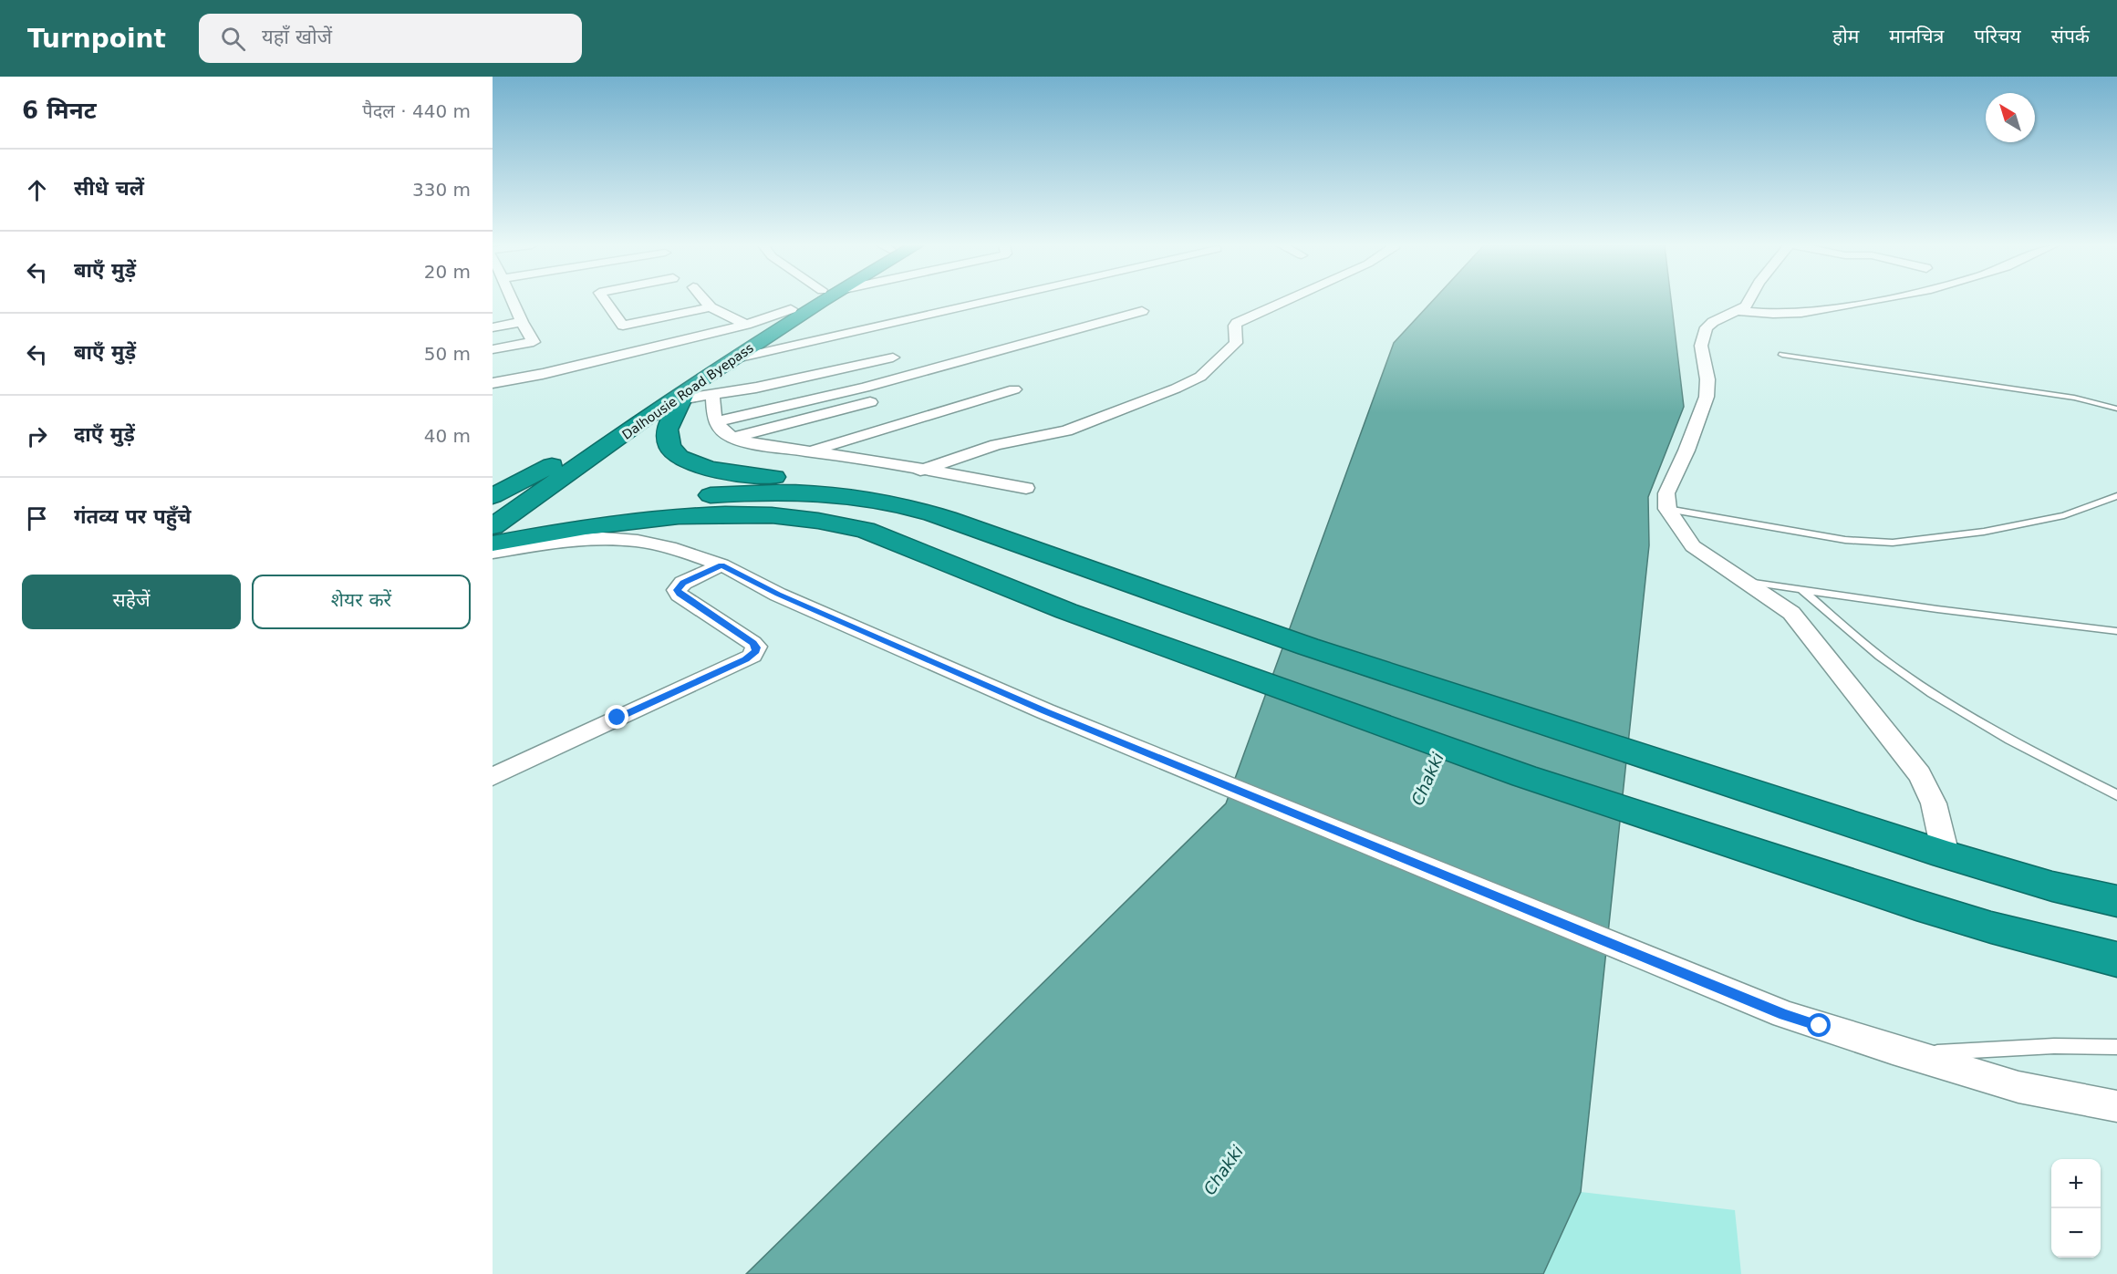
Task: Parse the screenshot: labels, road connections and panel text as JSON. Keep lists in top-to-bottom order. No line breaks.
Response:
{"streets":{"highway":["Dalhousie Road Byepass"]},"water":["Chakki"],"north":"top left","page":{"header":"Turnpoint","search":"यहाँ खोजें","nav":["होम","मानचित्र","परिचय","संपर्क"],"heading":["6 मिनट","पैदल · 440 m"],"list":[["सीधे चलें","330 m"],["बाएँ मुड़ें","20 m"],["बाएँ मुड़ें","50 m"],["दाएँ मुड़ें","40 m"],"गंतव्य पर पहुँचे"],"buttons":["सहेजें","शेयर करें"],"map_buttons":["+","−"]}}
